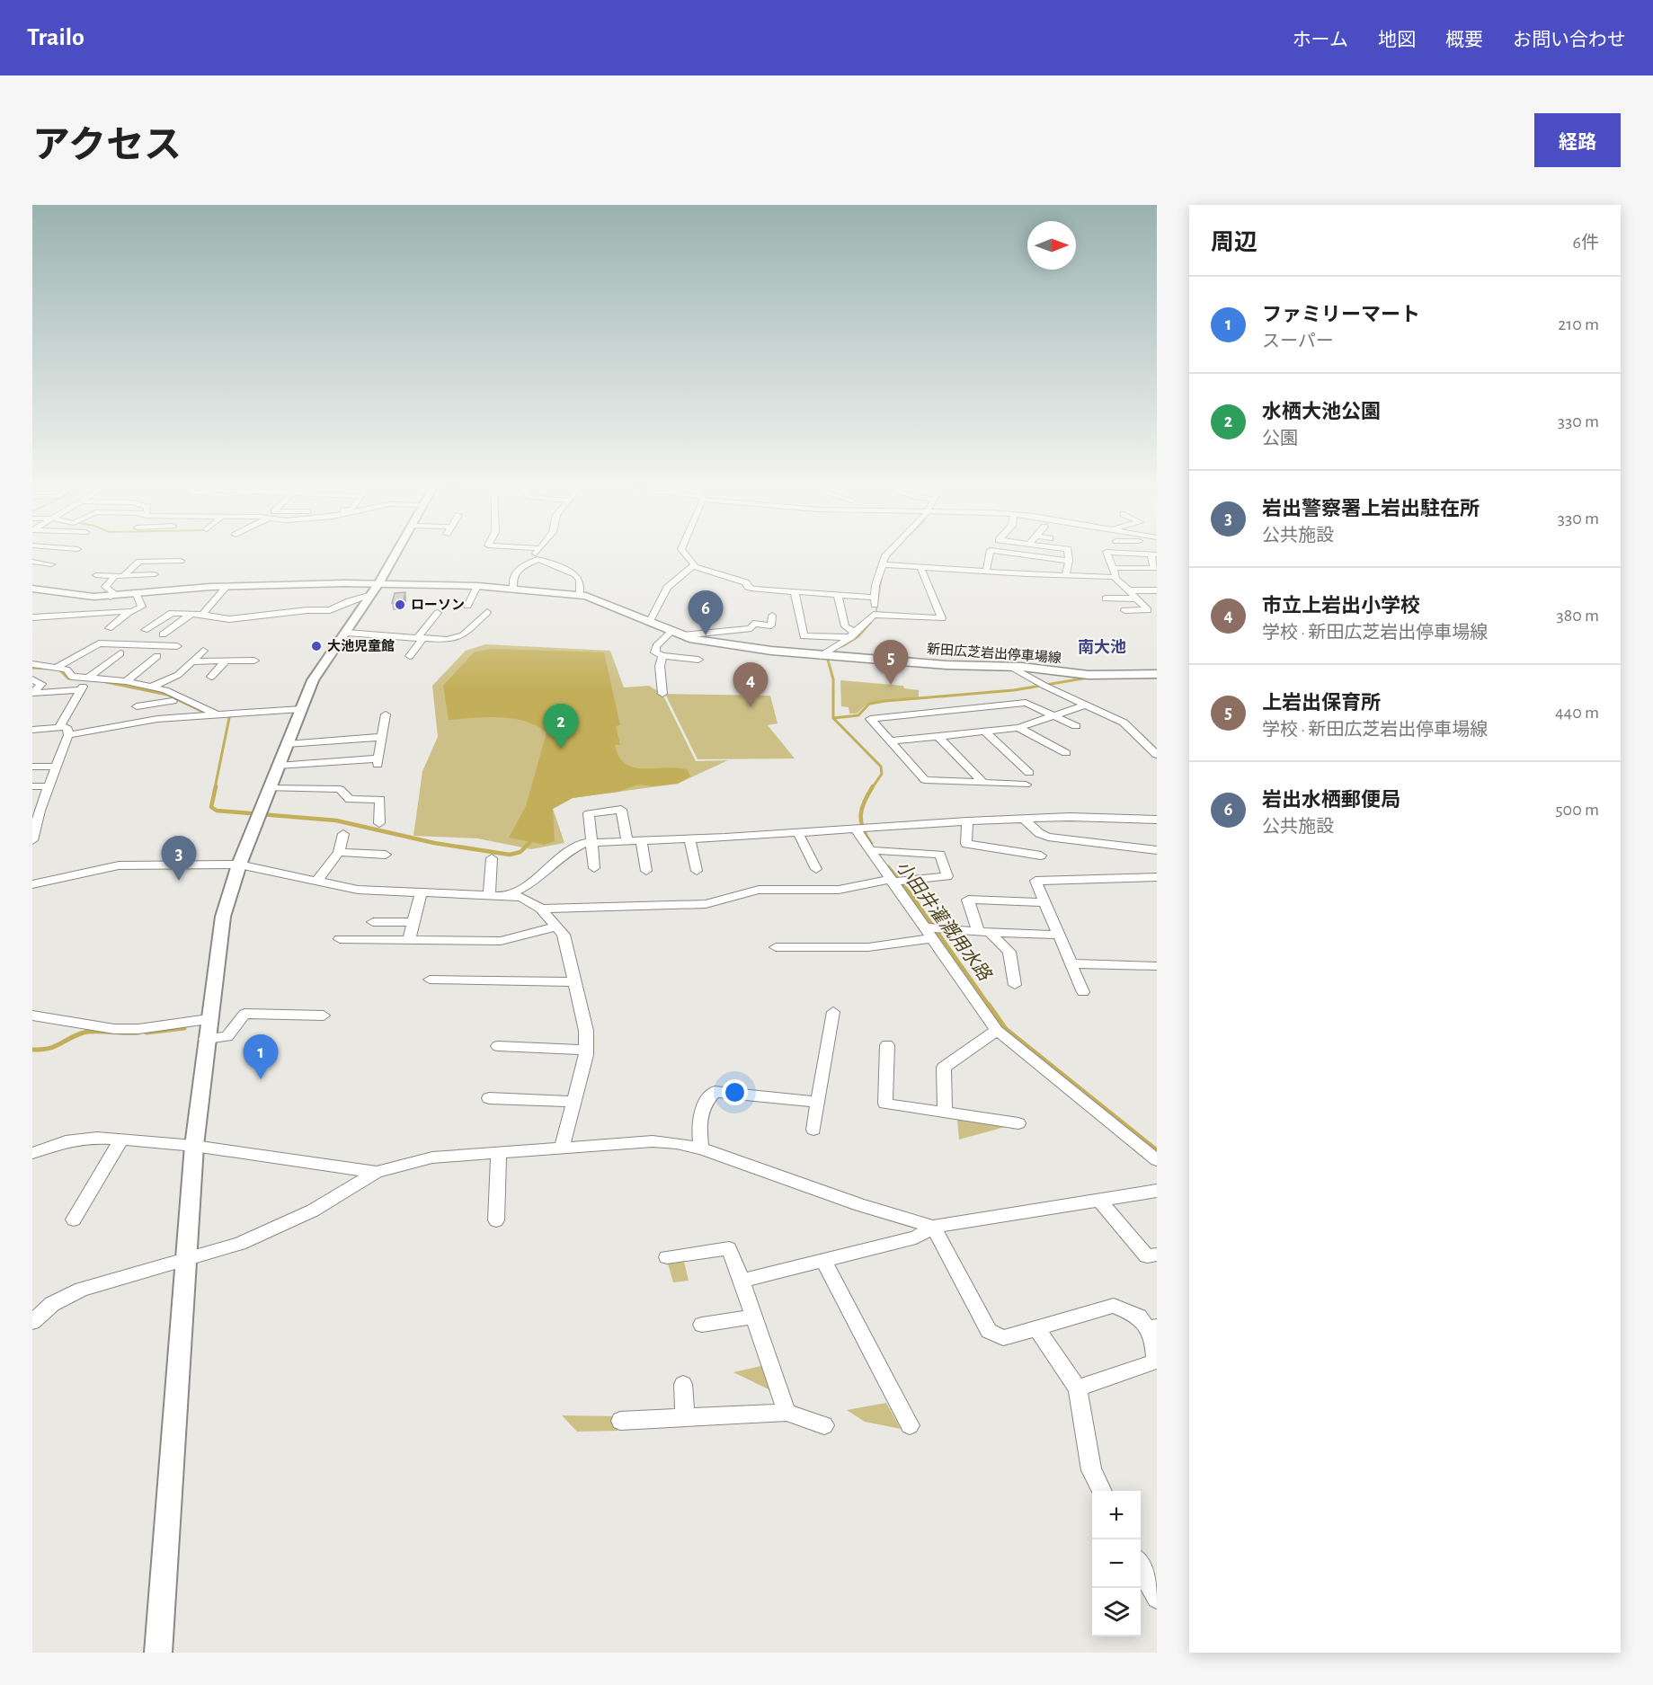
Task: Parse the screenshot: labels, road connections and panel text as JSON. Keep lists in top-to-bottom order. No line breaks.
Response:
{"streets":{"main road":["新田広芝岩出停車場線"]},"districts":["南大池"],"water":["小田井灌漑用水路"],"places":["ローソン","大池児童館"],"north":"right","page":{"header":"Trailo","nav":["ホーム","地図","概要","お問い合わせ"],"title":"アクセス","buttons":"経路","heading":["周辺","6件"],"list":[{"mark":"1","name":"ファミリーマート","note":"スーパー","value":"210 m"},{"mark":"2","name":"水栖大池公園","note":"公園","value":"330 m"},{"mark":"3","name":"岩出警察署上岩出駐在所","note":"公共施設","value":"330 m"},{"mark":"4","name":"市立上岩出小学校","note":"学校 · 新田広芝岩出停車場線","value":"380 m"},{"mark":"5","name":"上岩出保育所","note":"学校 · 新田広芝岩出停車場線","value":"440 m"},{"mark":"6","name":"岩出水栖郵便局","note":"公共施設","value":"500 m"}],"pins":["6","5","4","2","3","1"],"map_buttons":["+","−"]}}
